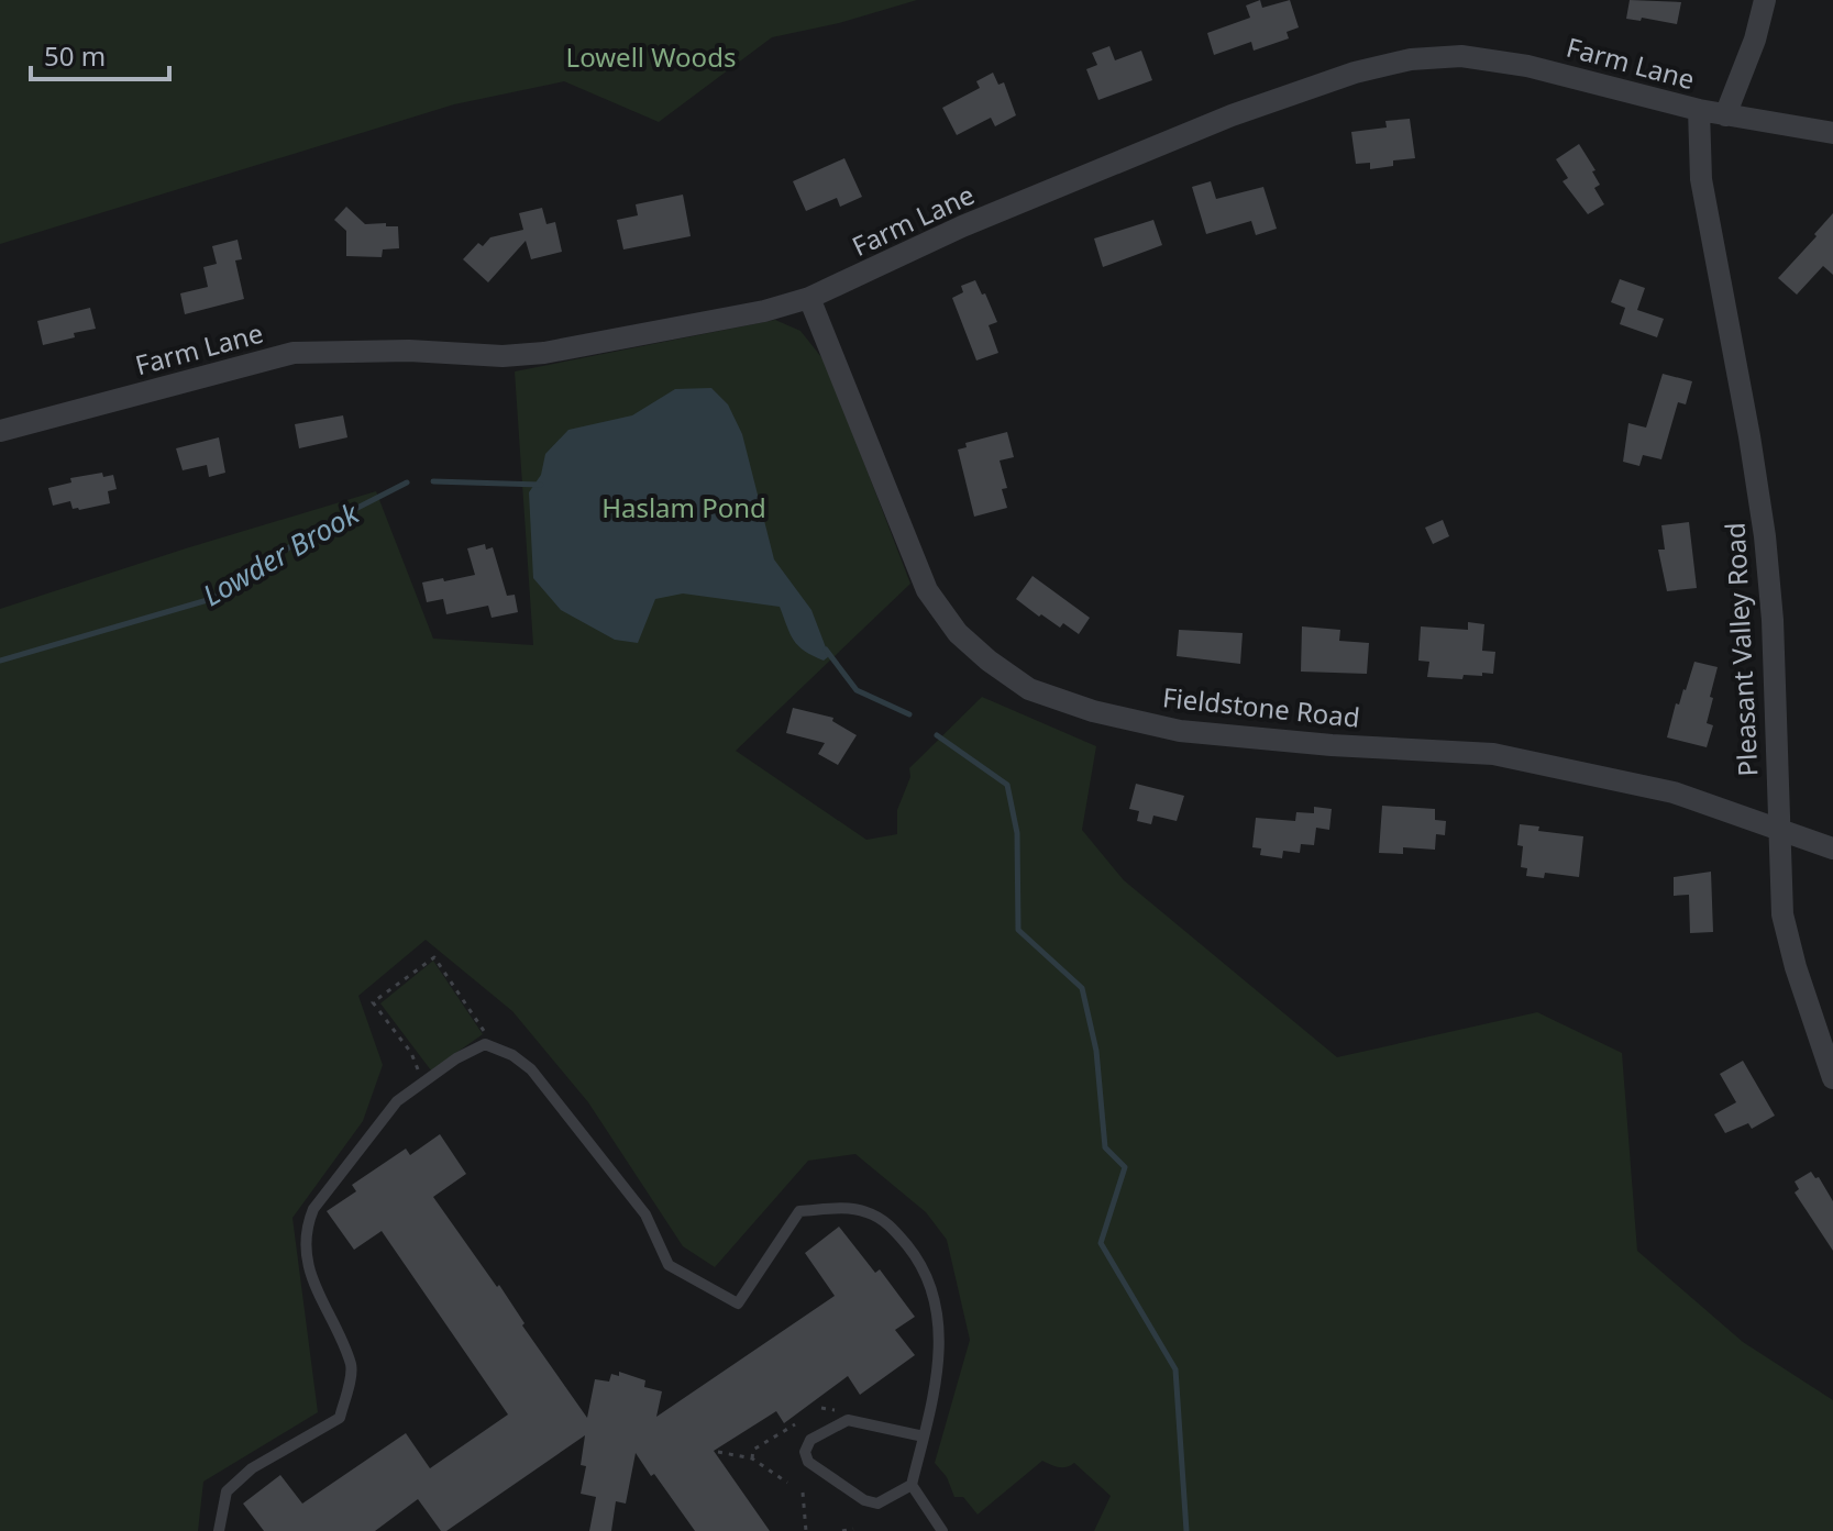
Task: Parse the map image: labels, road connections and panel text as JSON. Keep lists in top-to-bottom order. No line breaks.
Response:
{"streets":{"street":["Farm Lane","Pleasant Valley Road","Fieldstone Road"]},"crossings":[["Farm Lane","Pleasant Valley Road"],["Farm Lane","Fieldstone Road"],["Pleasant Valley Road","Fieldstone Road"]],"water":["Lowder Brook"],"parks":["Lowell Woods","Haslam Pond"],"scale_bar":"50 m"}
